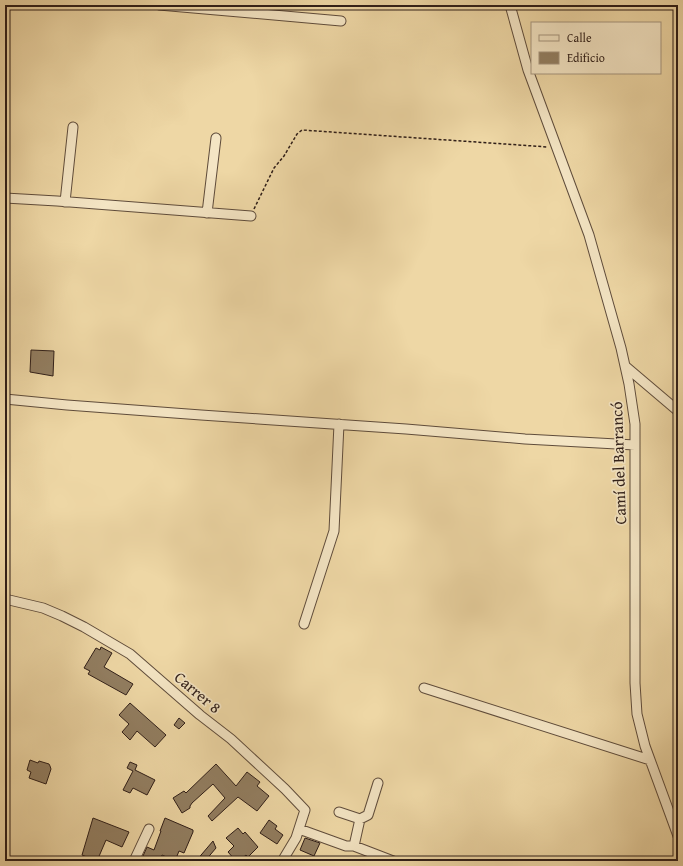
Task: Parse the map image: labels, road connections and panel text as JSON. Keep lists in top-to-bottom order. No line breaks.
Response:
{"streets":{"street":["Camí del Barrancó","Carrer 8"]},"legend":["Calle","Edificio"]}
